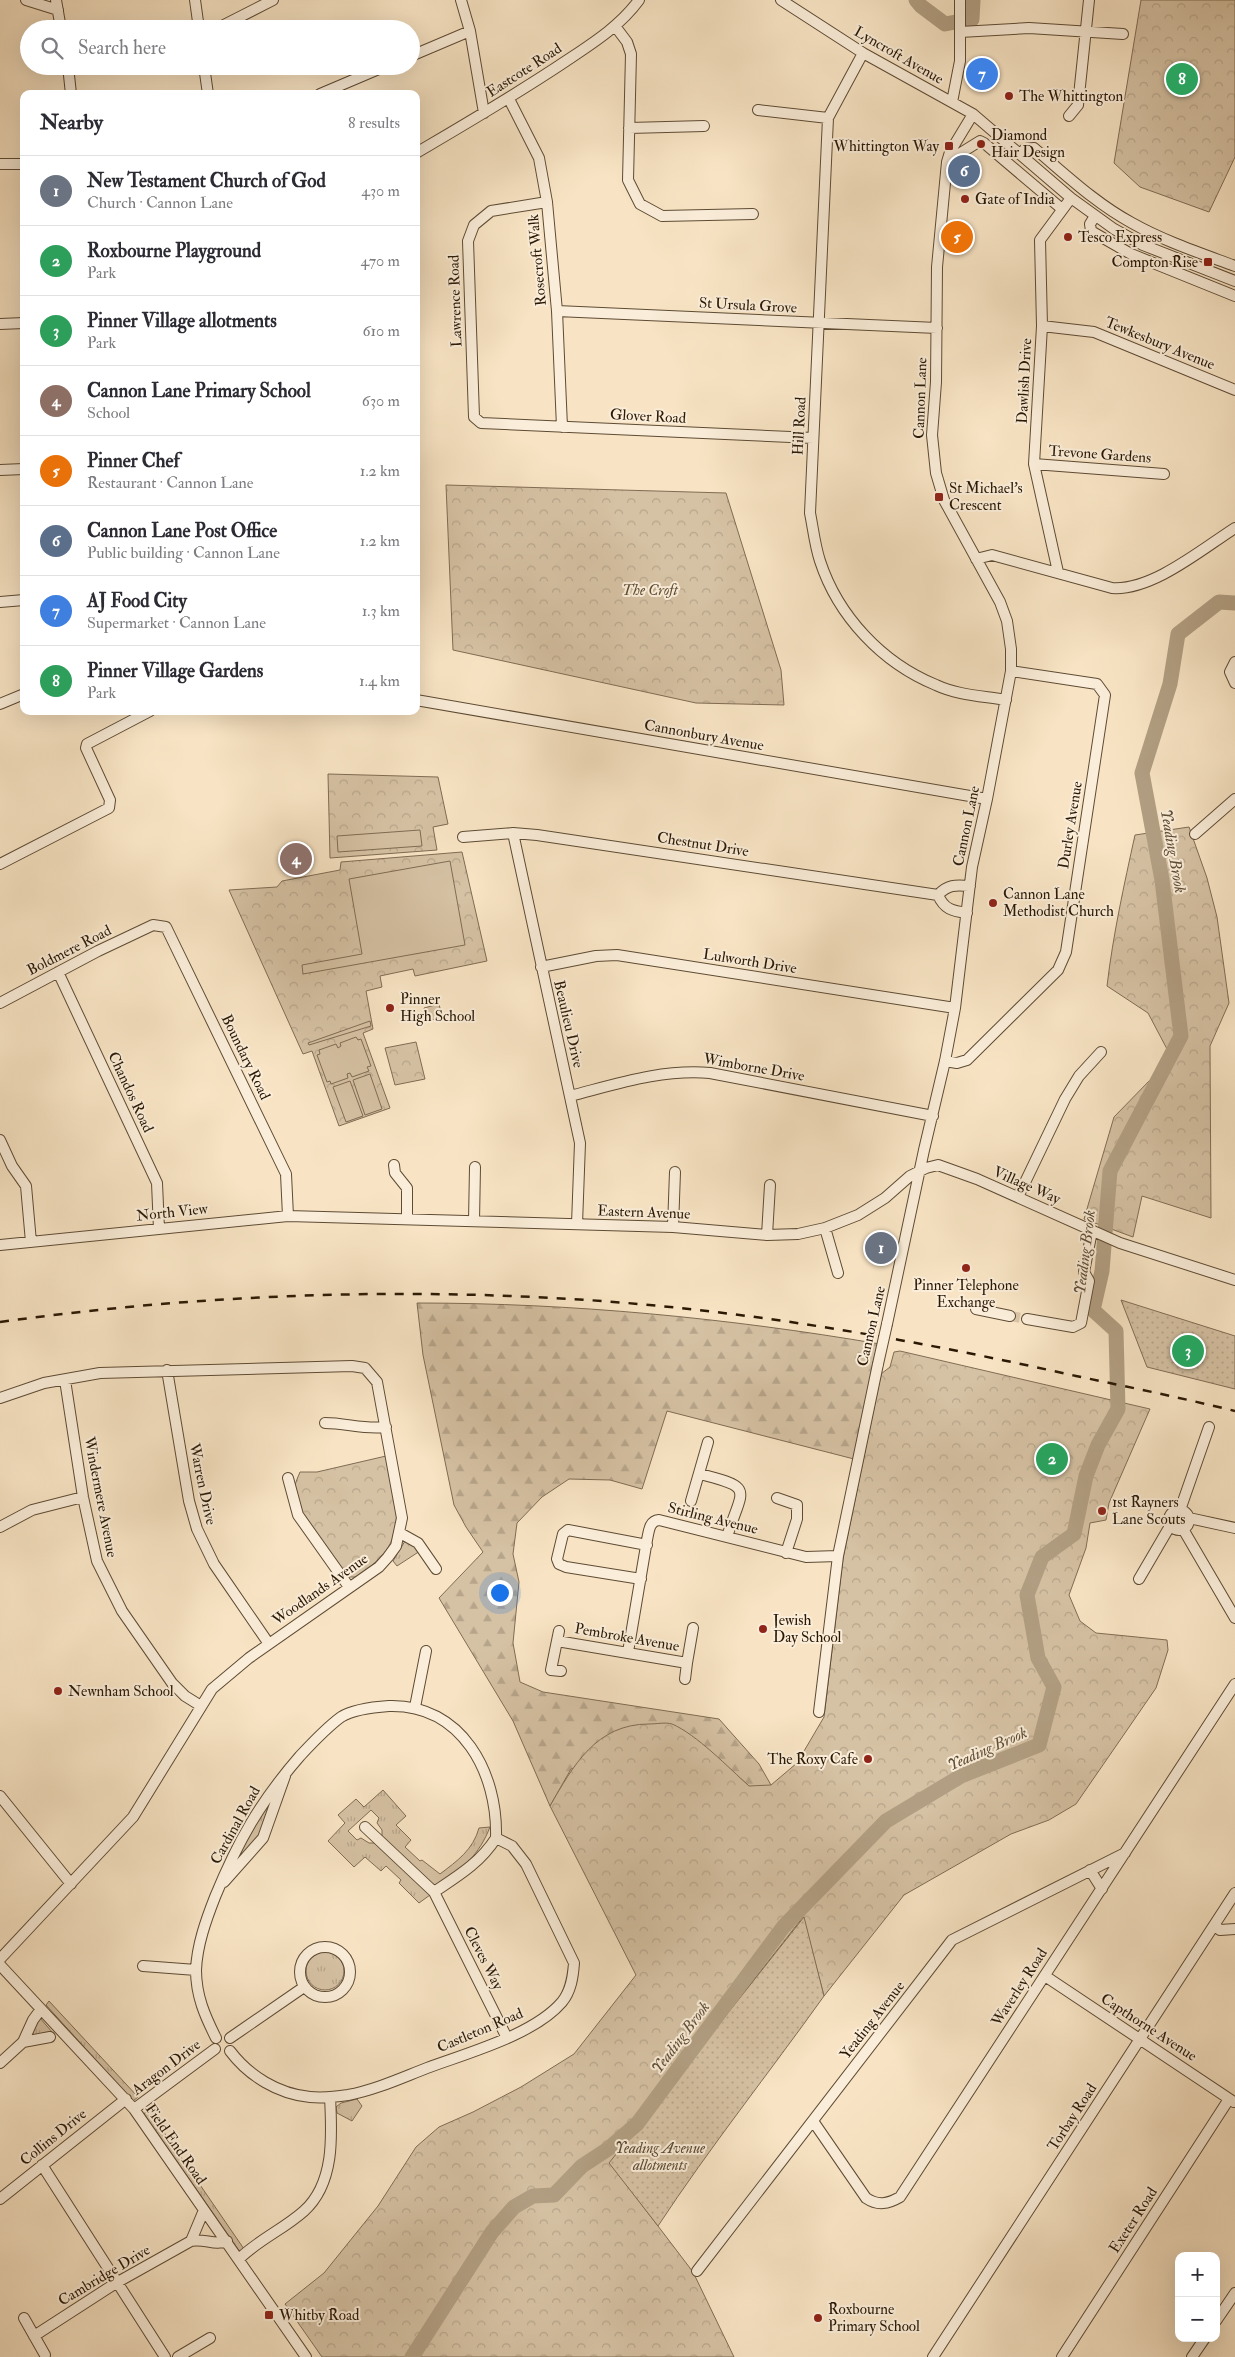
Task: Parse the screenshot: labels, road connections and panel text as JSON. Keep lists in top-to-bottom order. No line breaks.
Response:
{"streets":{"street":["Lyncroft Avenue","Eastcote Road","Rosecroft Walk","Lawrence Road","St Ursula Grove","Tewkesbury Avenue","Dawlish Drive","Cannon Lane","Glover Road","Hill Road","Trevone Gardens","Cannonbury Avenue","Durley Avenue","Chestnut Drive","Boldmere Road","Lulworth Drive","Beaulieu Drive","Boundary Road","Wimborne Drive","Chandos Road","Village Way","North View","Eastern Avenue","Warren Drive","Windermere Avenue","Stirling Avenue","Woodlands Avenue","Pembroke Avenue","Cardinal Road","Cleves Way","Waverley Road","Yeading Avenue","Capthorne Avenue","Castleton Road","Aragon Drive","Torbay Road","Collins Drive","Field End Road","Exeter Road","Cambridge Drive"]},"crossings":[["Lyncroft Avenue","Hill Road"],["Eastcote Road","Rosecroft Walk"],["Rosecroft Walk","Lawrence Road"],["Rosecroft Walk","St Ursula Grove"],["Rosecroft Walk","Glover Road"],["Lawrence Road","Glover Road"],["St Ursula Grove","Cannon Lane"],["St Ursula Grove","Hill Road"],["Tewkesbury Avenue","Dawlish Drive"],["Dawlish Drive","Trevone Gardens"],["Cannon Lane","Hill Road"],["Cannon Lane","Cannonbury Avenue"],["Cannon Lane","Durley Avenue"],["Cannon Lane","Lulworth Drive"],["Cannon Lane","Wimborne Drive"],["Cannon Lane","Village Way"],["Cannon Lane","Eastern Avenue"],["Cannon Lane","Stirling Avenue"],["Glover Road","Hill Road"],["Chestnut Drive","Beaulieu Drive"],["Boldmere Road","Boundary Road"],["Boldmere Road","Chandos Road"],["Lulworth Drive","Beaulieu Drive"],["Beaulieu Drive","Wimborne Drive"],["Beaulieu Drive","Eastern Avenue"],["Boundary Road","North View"],["Chandos Road","North View"],["Village Way","Eastern Avenue"],["North View","Eastern Avenue"],["Warren Drive","Woodlands Avenue"],["Windermere Avenue","Woodlands Avenue"],["Stirling Avenue","Pembroke Avenue"],["Cardinal Road","Castleton Road"],["Cardinal Road","Aragon Drive"],["Cleves Way","Castleton Road"],["Waverley Road","Yeading Avenue"],["Waverley Road","Capthorne Avenue"],["Capthorne Avenue","Torbay Road"],["Capthorne Avenue","Exeter Road"],["Castleton Road","Aragon Drive"],["Aragon Drive","Field End Road"],["Collins Drive","Field End Road"]],"water":["Yeading Brook"],"parks":["The Croft","Yeading Avenue allotments"],"places":{"other":["The Whittington","Diamond Hair Design","Gate of India","Tesco Express","Cannon Lane Methodist Church","Pinner High School","Pinner Telephone Exchange","1st Rayners Lane Scouts","Jewish Day School","Newnham School","The Roxy Cafe","Roxbourne Primary School"],"transit":["Whittington Way","Compton Rise","St Michael's Crescent","Whitby Road"]},"page":{"search":"Search here","pins":["7","8","6","5","4","1","3","2"],"heading":["Nearby","8 results"],"list":[{"mark":"1","name":"New Testament Church of God","note":"Church · Cannon Lane","value":"430 m"},{"mark":"2","name":"Roxbourne Playground","note":"Park","value":"470 m"},{"mark":"3","name":"Pinner Village allotments","note":"Park","value":"610 m"},{"mark":"4","name":"Cannon Lane Primary School","note":"School","value":"630 m"},{"mark":"5","name":"Pinner Chef","note":"Restaurant · Cannon Lane","value":"1.2 km"},{"mark":"6","name":"Cannon Lane Post Office","note":"Public building · Cannon Lane","value":"1.2 km"},{"mark":"7","name":"AJ Food City","note":"Supermarket · Cannon Lane","value":"1.3 km"},{"mark":"8","name":"Pinner Village Gardens","note":"Park","value":"1.4 km"}],"map_buttons":["+","−"]}}
